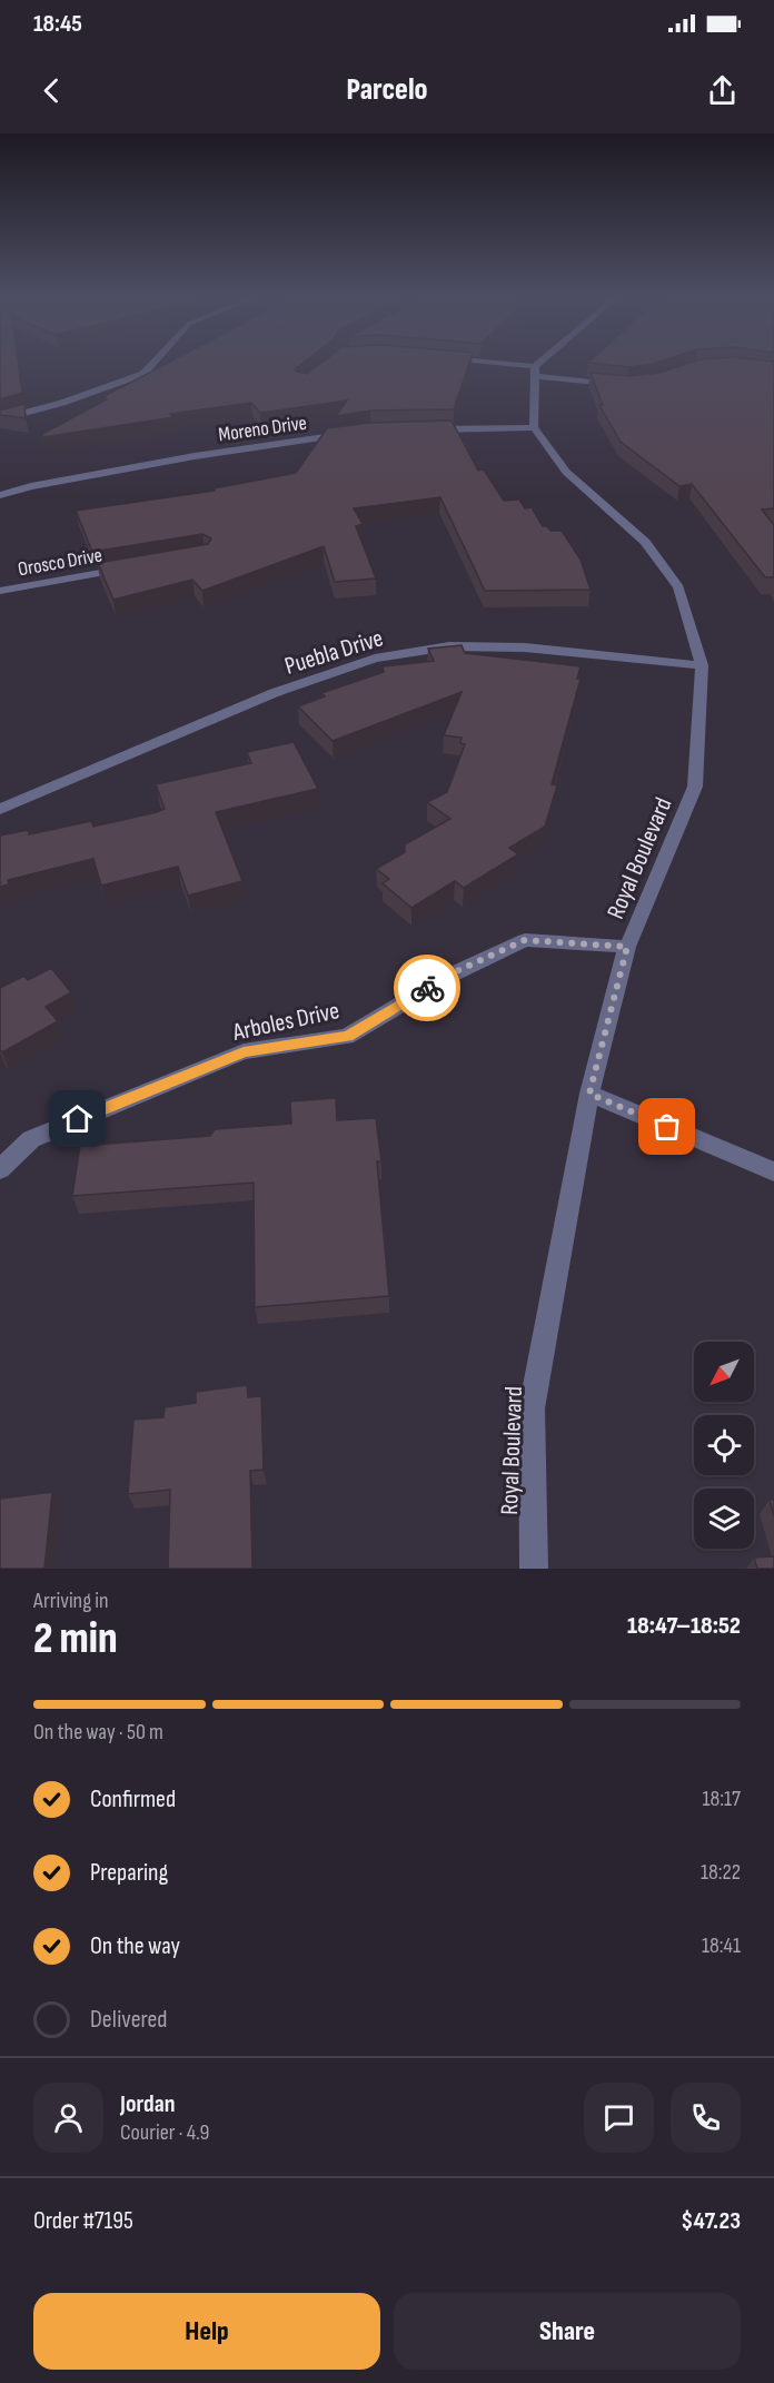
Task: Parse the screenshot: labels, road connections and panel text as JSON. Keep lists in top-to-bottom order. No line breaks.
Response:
{"streets":{"street":["Moreno Drive","Orosco Drive","Puebla Drive","Royal Boulevard","Arboles Drive"]},"crossings":[["Puebla Drive","Royal Boulevard"],["Royal Boulevard","Arboles Drive"]],"north":"bottom left","page":{"status":"18:45","header":"Parcelo","heading":["2 min","Arriving in","18:47–18:52"],"panel":["Jordan","Courier · 4.9","Order #7195","$47.23"],"bar":"On the way · 50 m","list":[["Confirmed","18:17"],["Preparing","18:22"],["On the way","18:41"],"Delivered"],"buttons":["Help","Share"]}}
